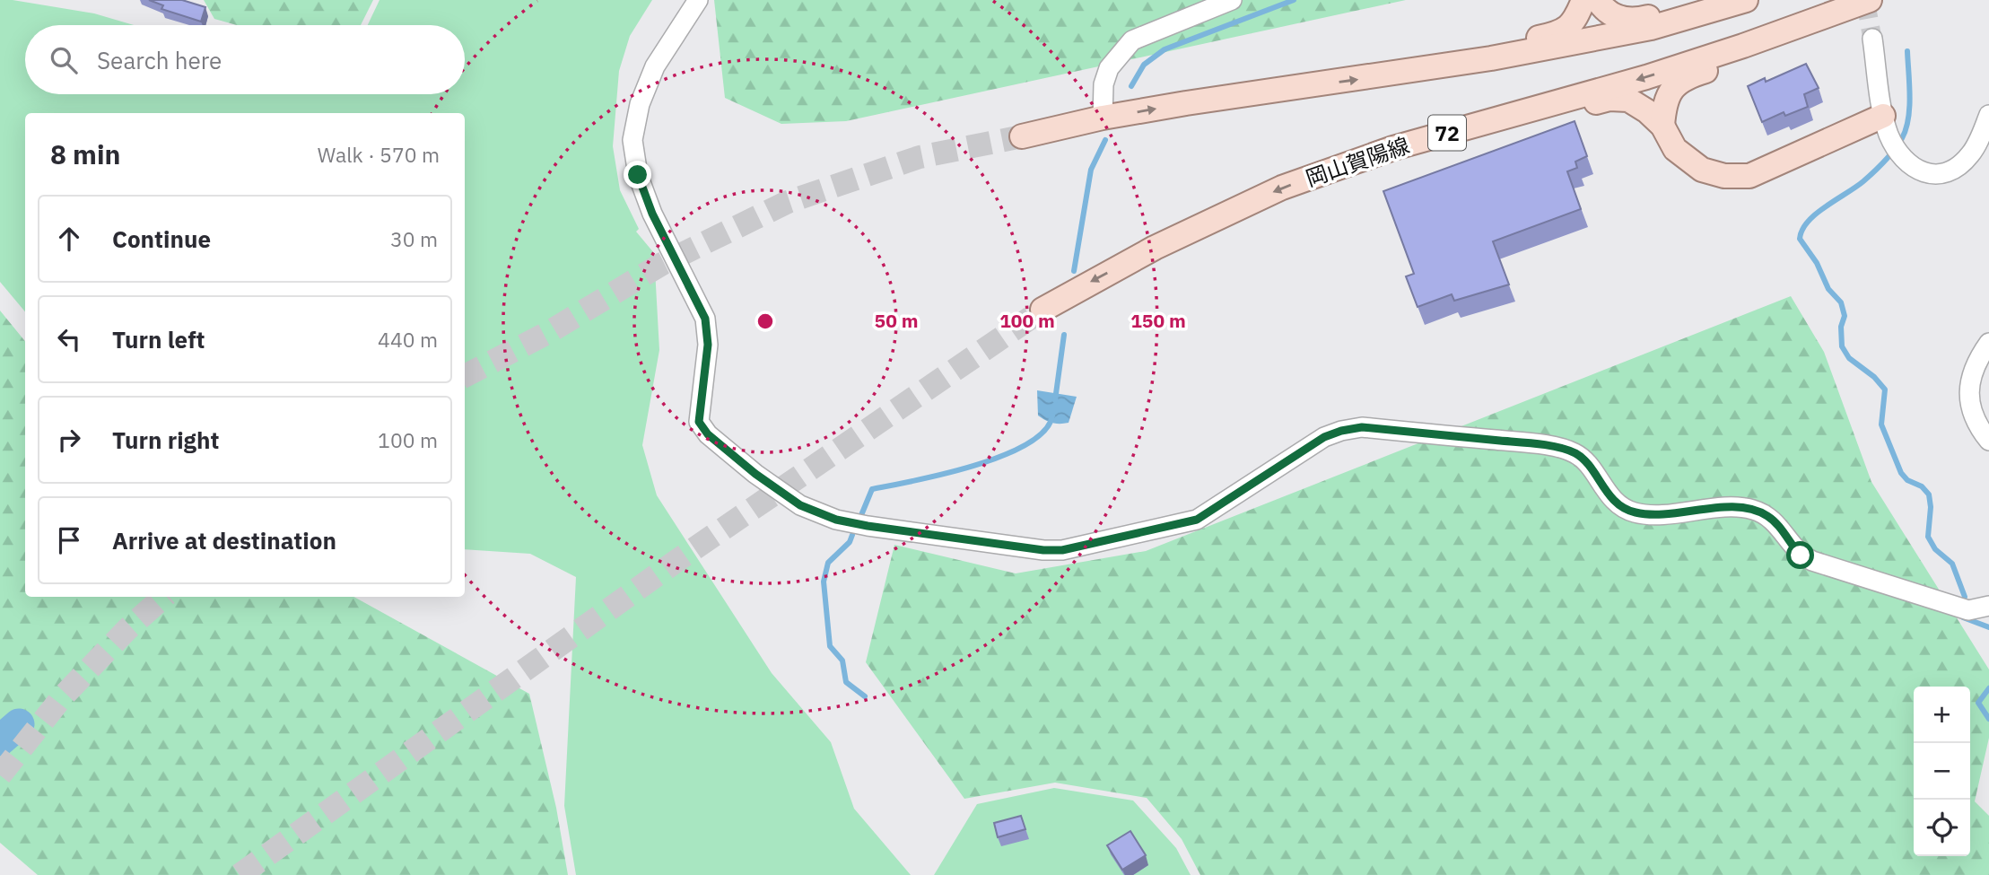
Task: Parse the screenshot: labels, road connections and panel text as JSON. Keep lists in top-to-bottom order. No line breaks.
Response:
{"streets":{"main road":["72","岡山賀陽線"]},"page":{"search":"Search here","heading":["8 min","Walk · 570 m"],"list":[["Continue","30 m"],["Turn left","440 m"],["Turn right","100 m"],"Arrive at destination"],"map_buttons":["+","−"]},"rings":["50 m","100 m","150 m"]}
